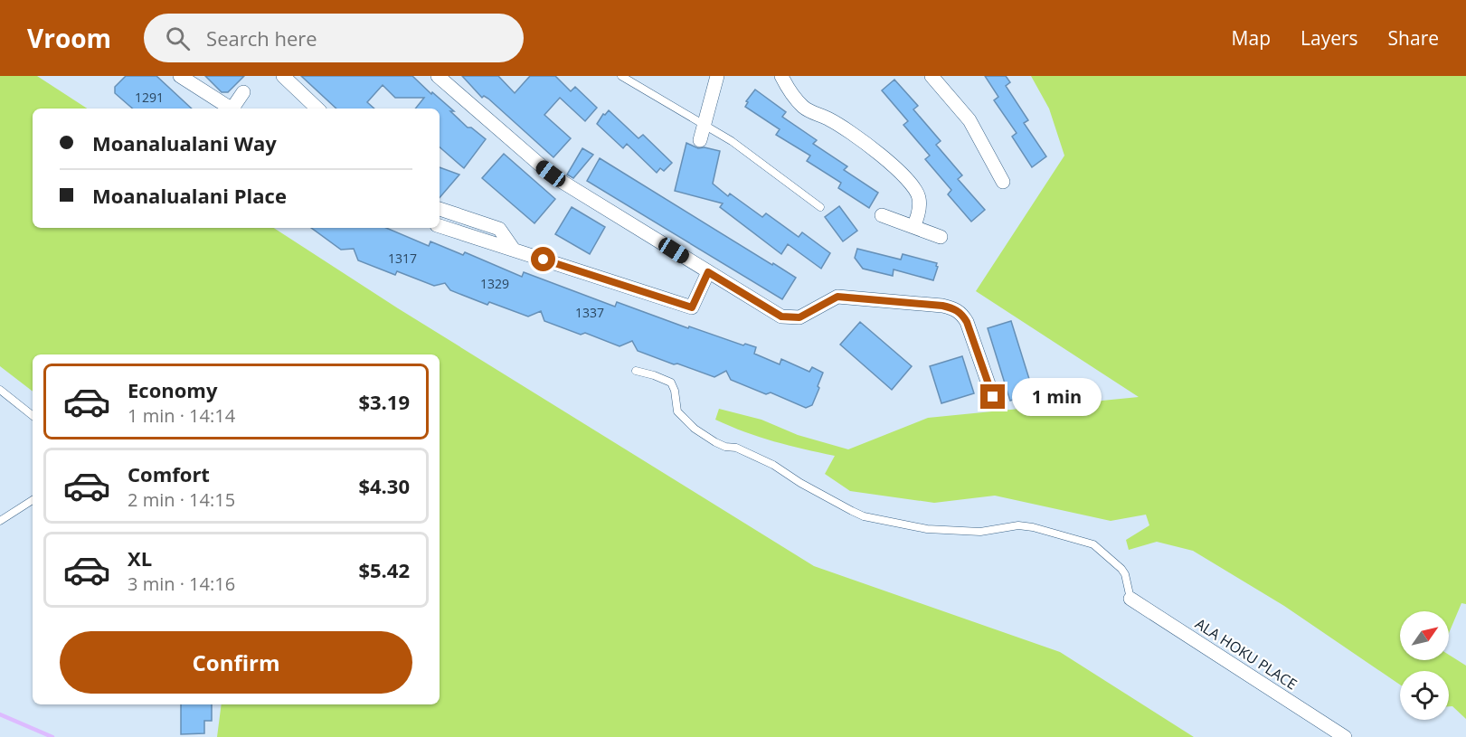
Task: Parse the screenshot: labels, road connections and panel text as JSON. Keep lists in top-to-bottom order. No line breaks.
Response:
{"streets":{"street":["ALA HOKU PLACE"]},"house_numbers":["1291","1317","1329","1337"],"north":"top right","page":{"header":"Vroom","search":"Search here","nav":["Map","Layers","Share"],"banner":["Moanalualani Way","Moanalualani Place"],"list":[{"name":"Economy","note":"1 min · 14:14","value":"$3.19"},{"name":"Comfort","note":"2 min · 14:15","value":"$4.30"},{"name":"XL","note":"3 min · 14:16","value":"$5.42"}],"bubble":"1 min","buttons":"Confirm"}}
